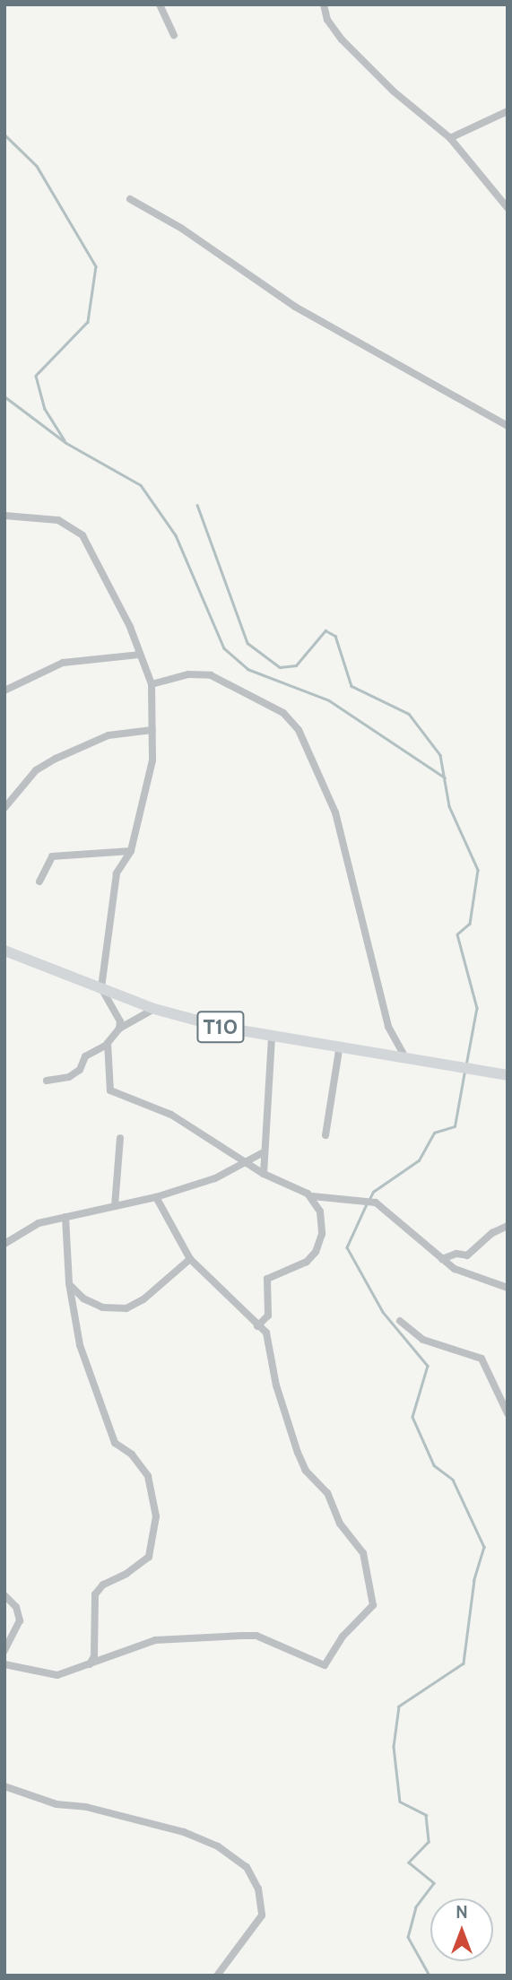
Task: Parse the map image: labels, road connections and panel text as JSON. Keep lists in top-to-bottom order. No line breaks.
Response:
{"streets":{"highway":["T10"]},"north":"top"}
